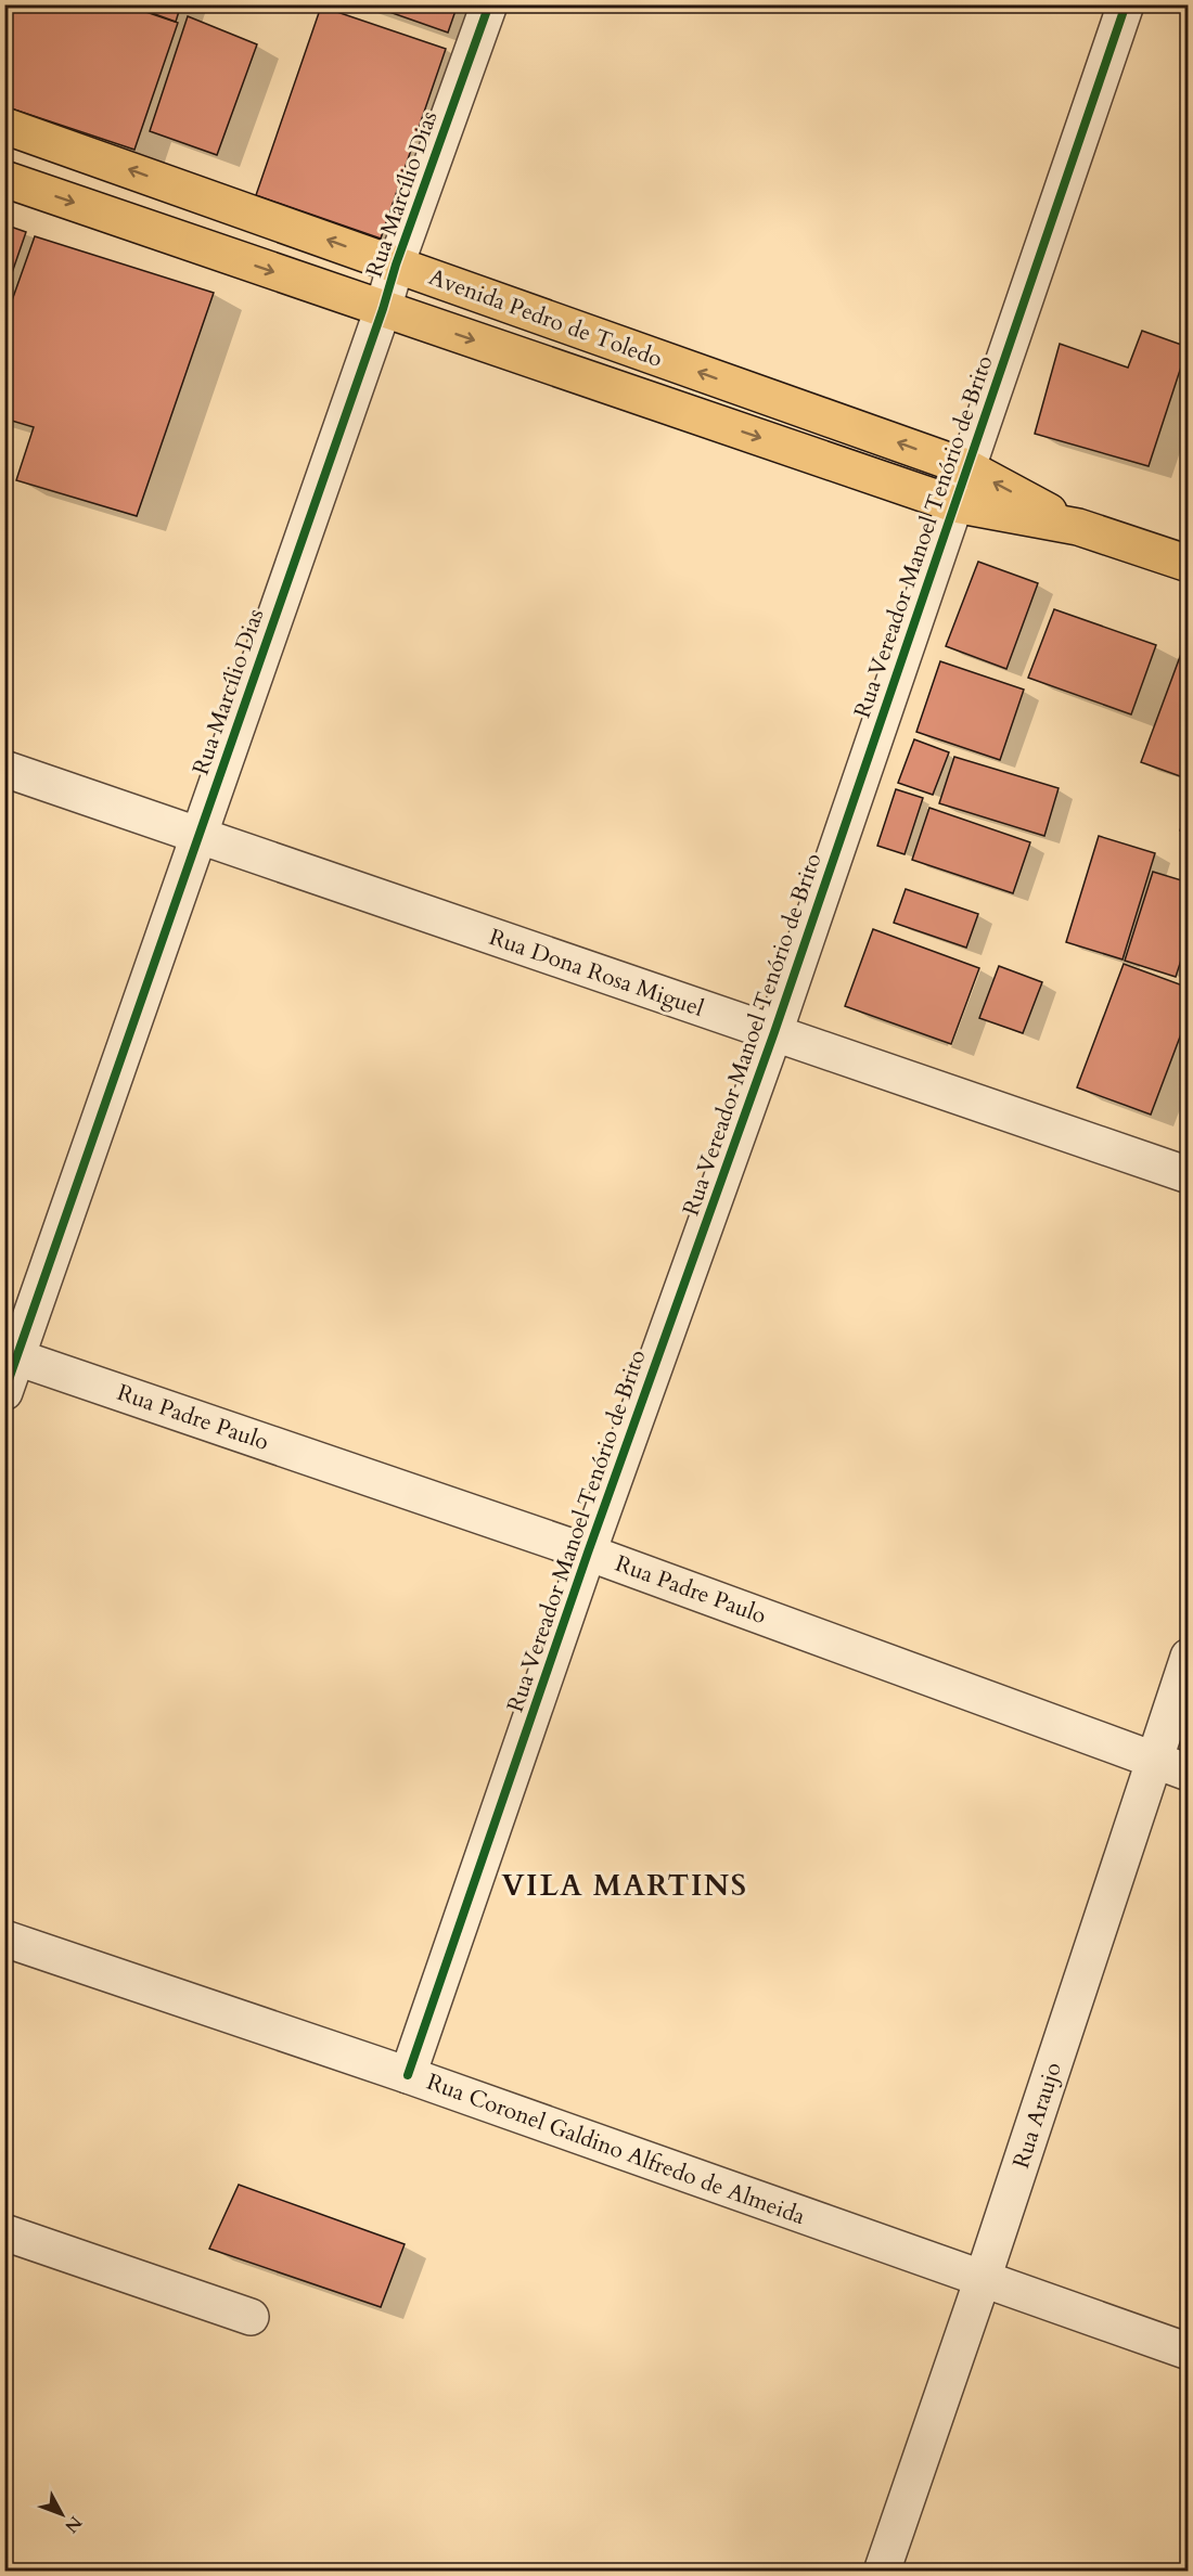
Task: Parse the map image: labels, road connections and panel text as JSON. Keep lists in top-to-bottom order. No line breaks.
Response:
{"streets":{"main road":["Avenida Pedro de Toledo"],"street":["Rua Marcílio Dias","Rua Vereador Manoel Tenório de Brito","Rua Dona Rosa Miguel","Rua Padre Paulo","Rua Araujo","Rua Coronel Galdino Alfredo de Almeida"]},"crossings":[["Rua Marcílio Dias","Avenida Pedro de Toledo"],["Rua Marcílio Dias","Rua Dona Rosa Miguel"],["Rua Marcílio Dias","Rua Padre Paulo"],["Avenida Pedro de Toledo","Rua Vereador Manoel Tenório de Brito"],["Rua Vereador Manoel Tenório de Brito","Rua Dona Rosa Miguel"],["Rua Vereador Manoel Tenório de Brito","Rua Padre Paulo"],["Rua Vereador Manoel Tenório de Brito","Rua Coronel Galdino Alfredo de Almeida"],["Rua Padre Paulo","Rua Araujo"],["Rua Araujo","Rua Coronel Galdino Alfredo de Almeida"]],"districts":["VILA MARTINS"],"north":"bottom right"}
